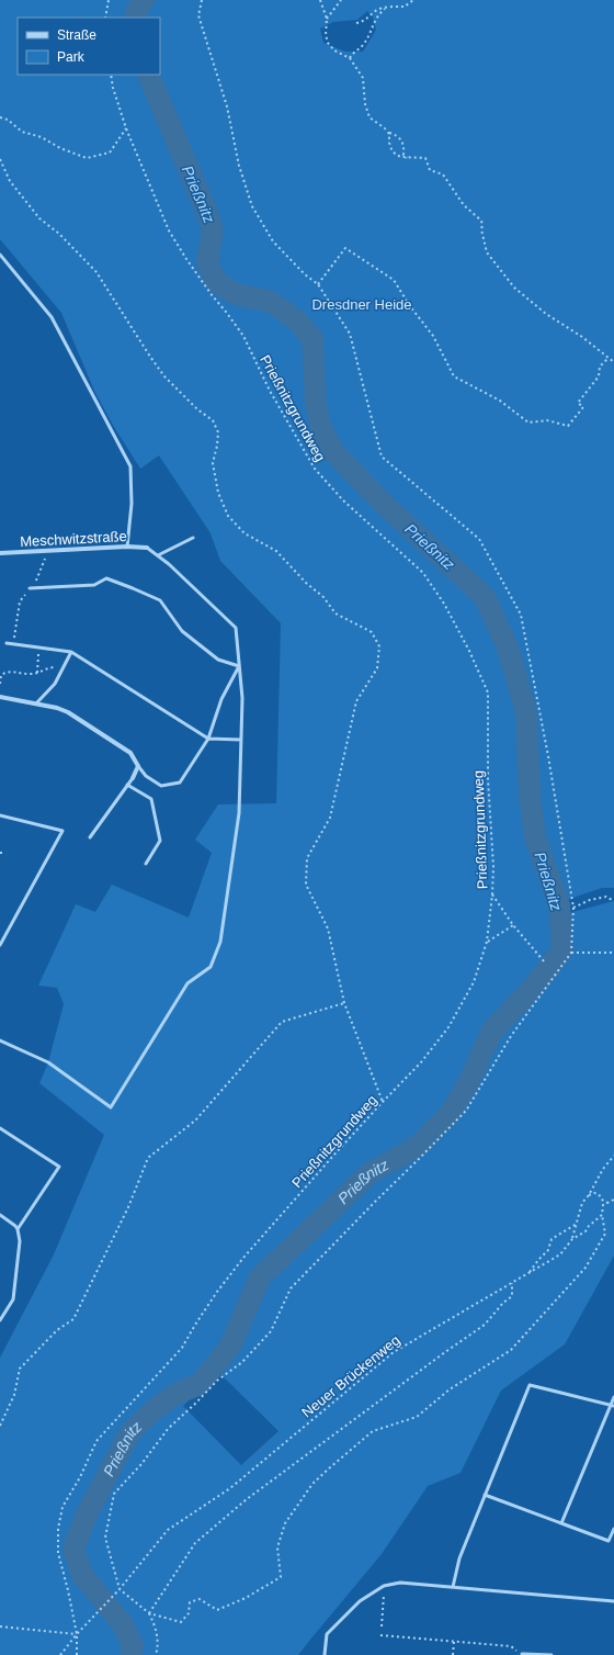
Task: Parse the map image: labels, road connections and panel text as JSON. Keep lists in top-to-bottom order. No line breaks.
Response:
{"streets":{"street":["Meschwitzstraße"],"path":["Prießnitzgrundweg","Neuer Brückenweg"]},"crossings":[["Prießnitzgrundweg","Neuer Brückenweg"]],"water":["Prießnitz"],"parks":["Dresdner Heide"],"legend":["Straße","Park"]}
